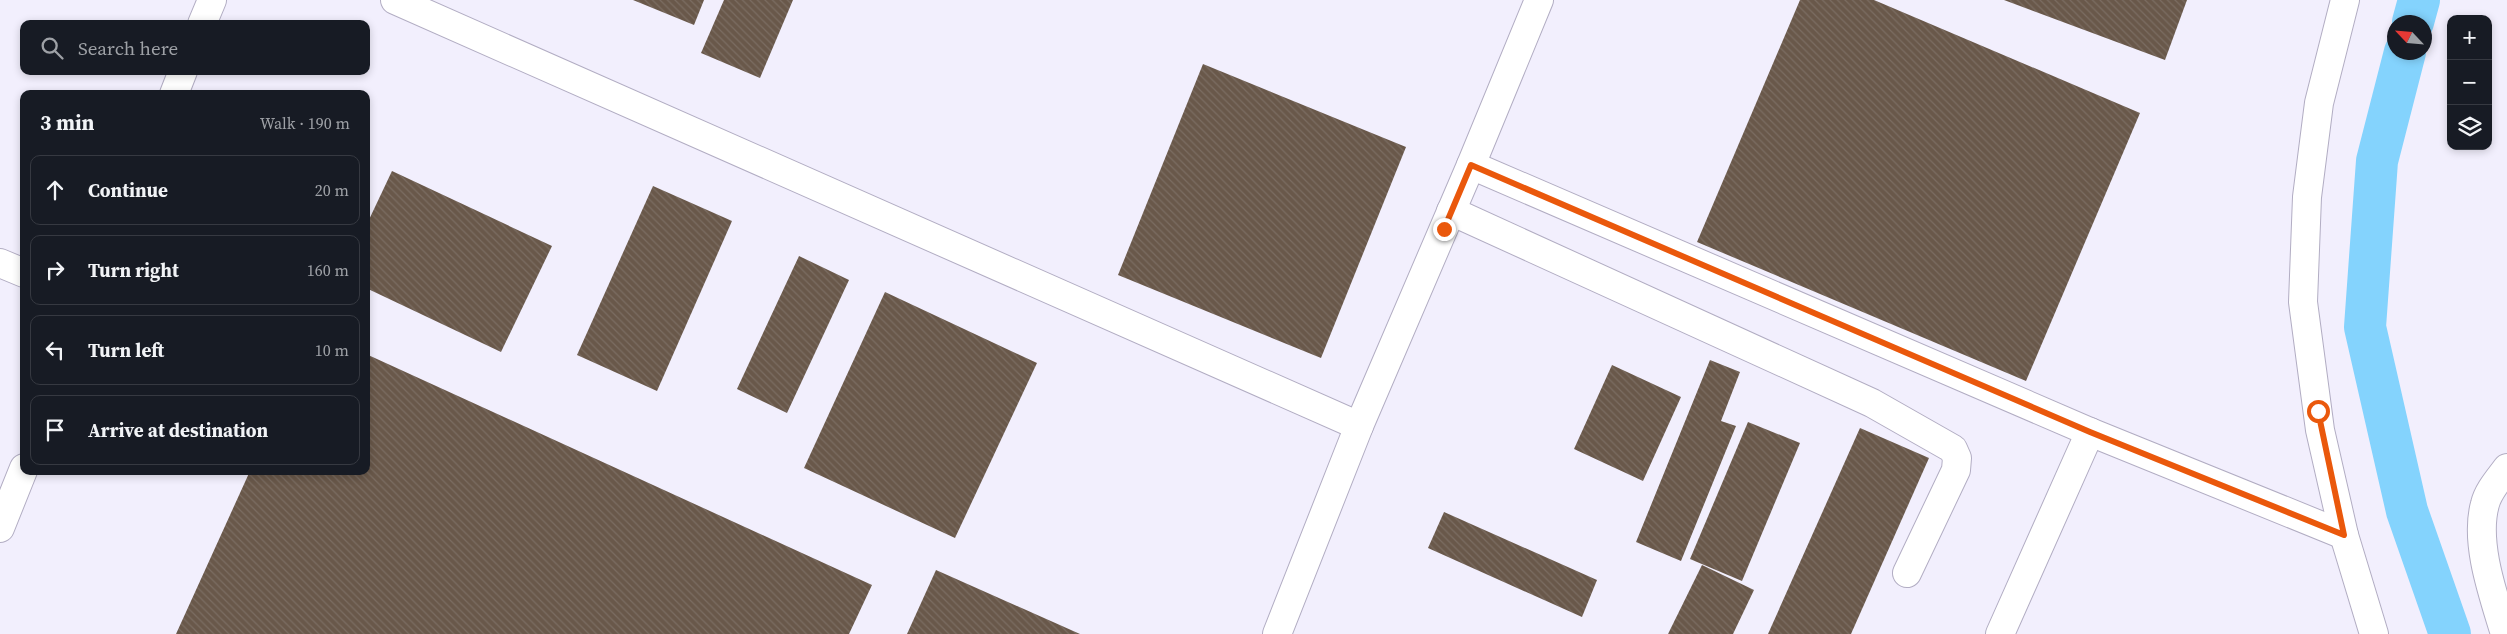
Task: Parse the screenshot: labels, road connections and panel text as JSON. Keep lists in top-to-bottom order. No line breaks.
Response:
{"north":"top left","page":{"map_buttons":["+","−"],"search":"Search here","heading":["3 min","Walk · 190 m"],"list":[["Continue","20 m"],["Turn right","160 m"],["Turn left","10 m"],"Arrive at destination"]}}
